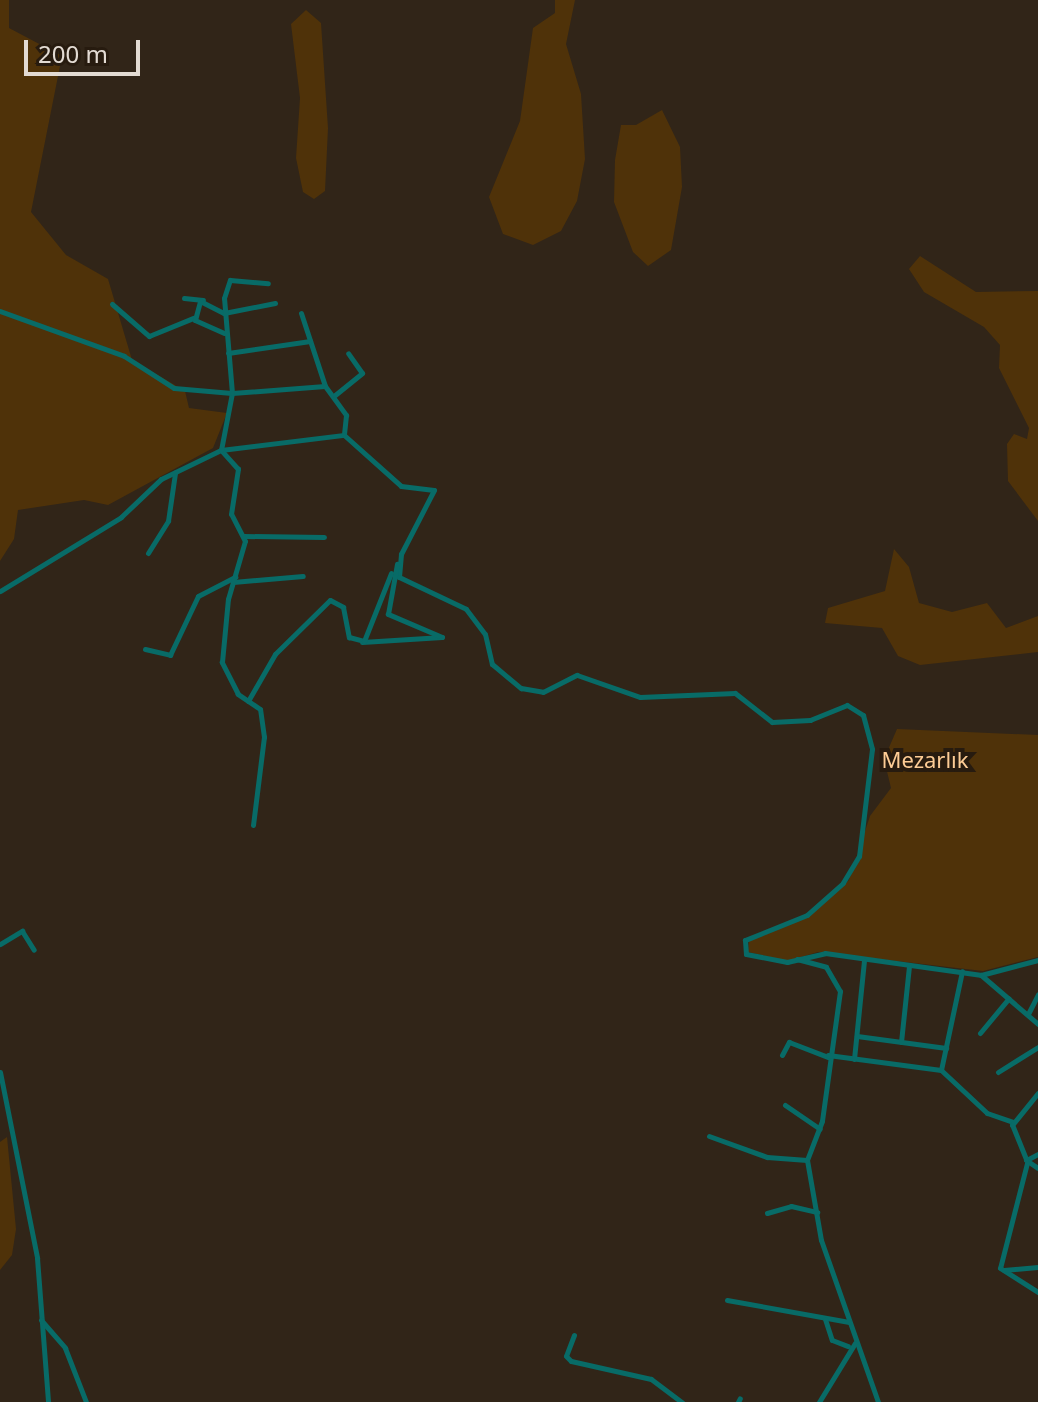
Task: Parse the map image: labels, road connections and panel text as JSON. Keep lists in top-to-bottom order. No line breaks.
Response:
{"parks":["Mezarlık"],"scale_bar":"200 m"}
